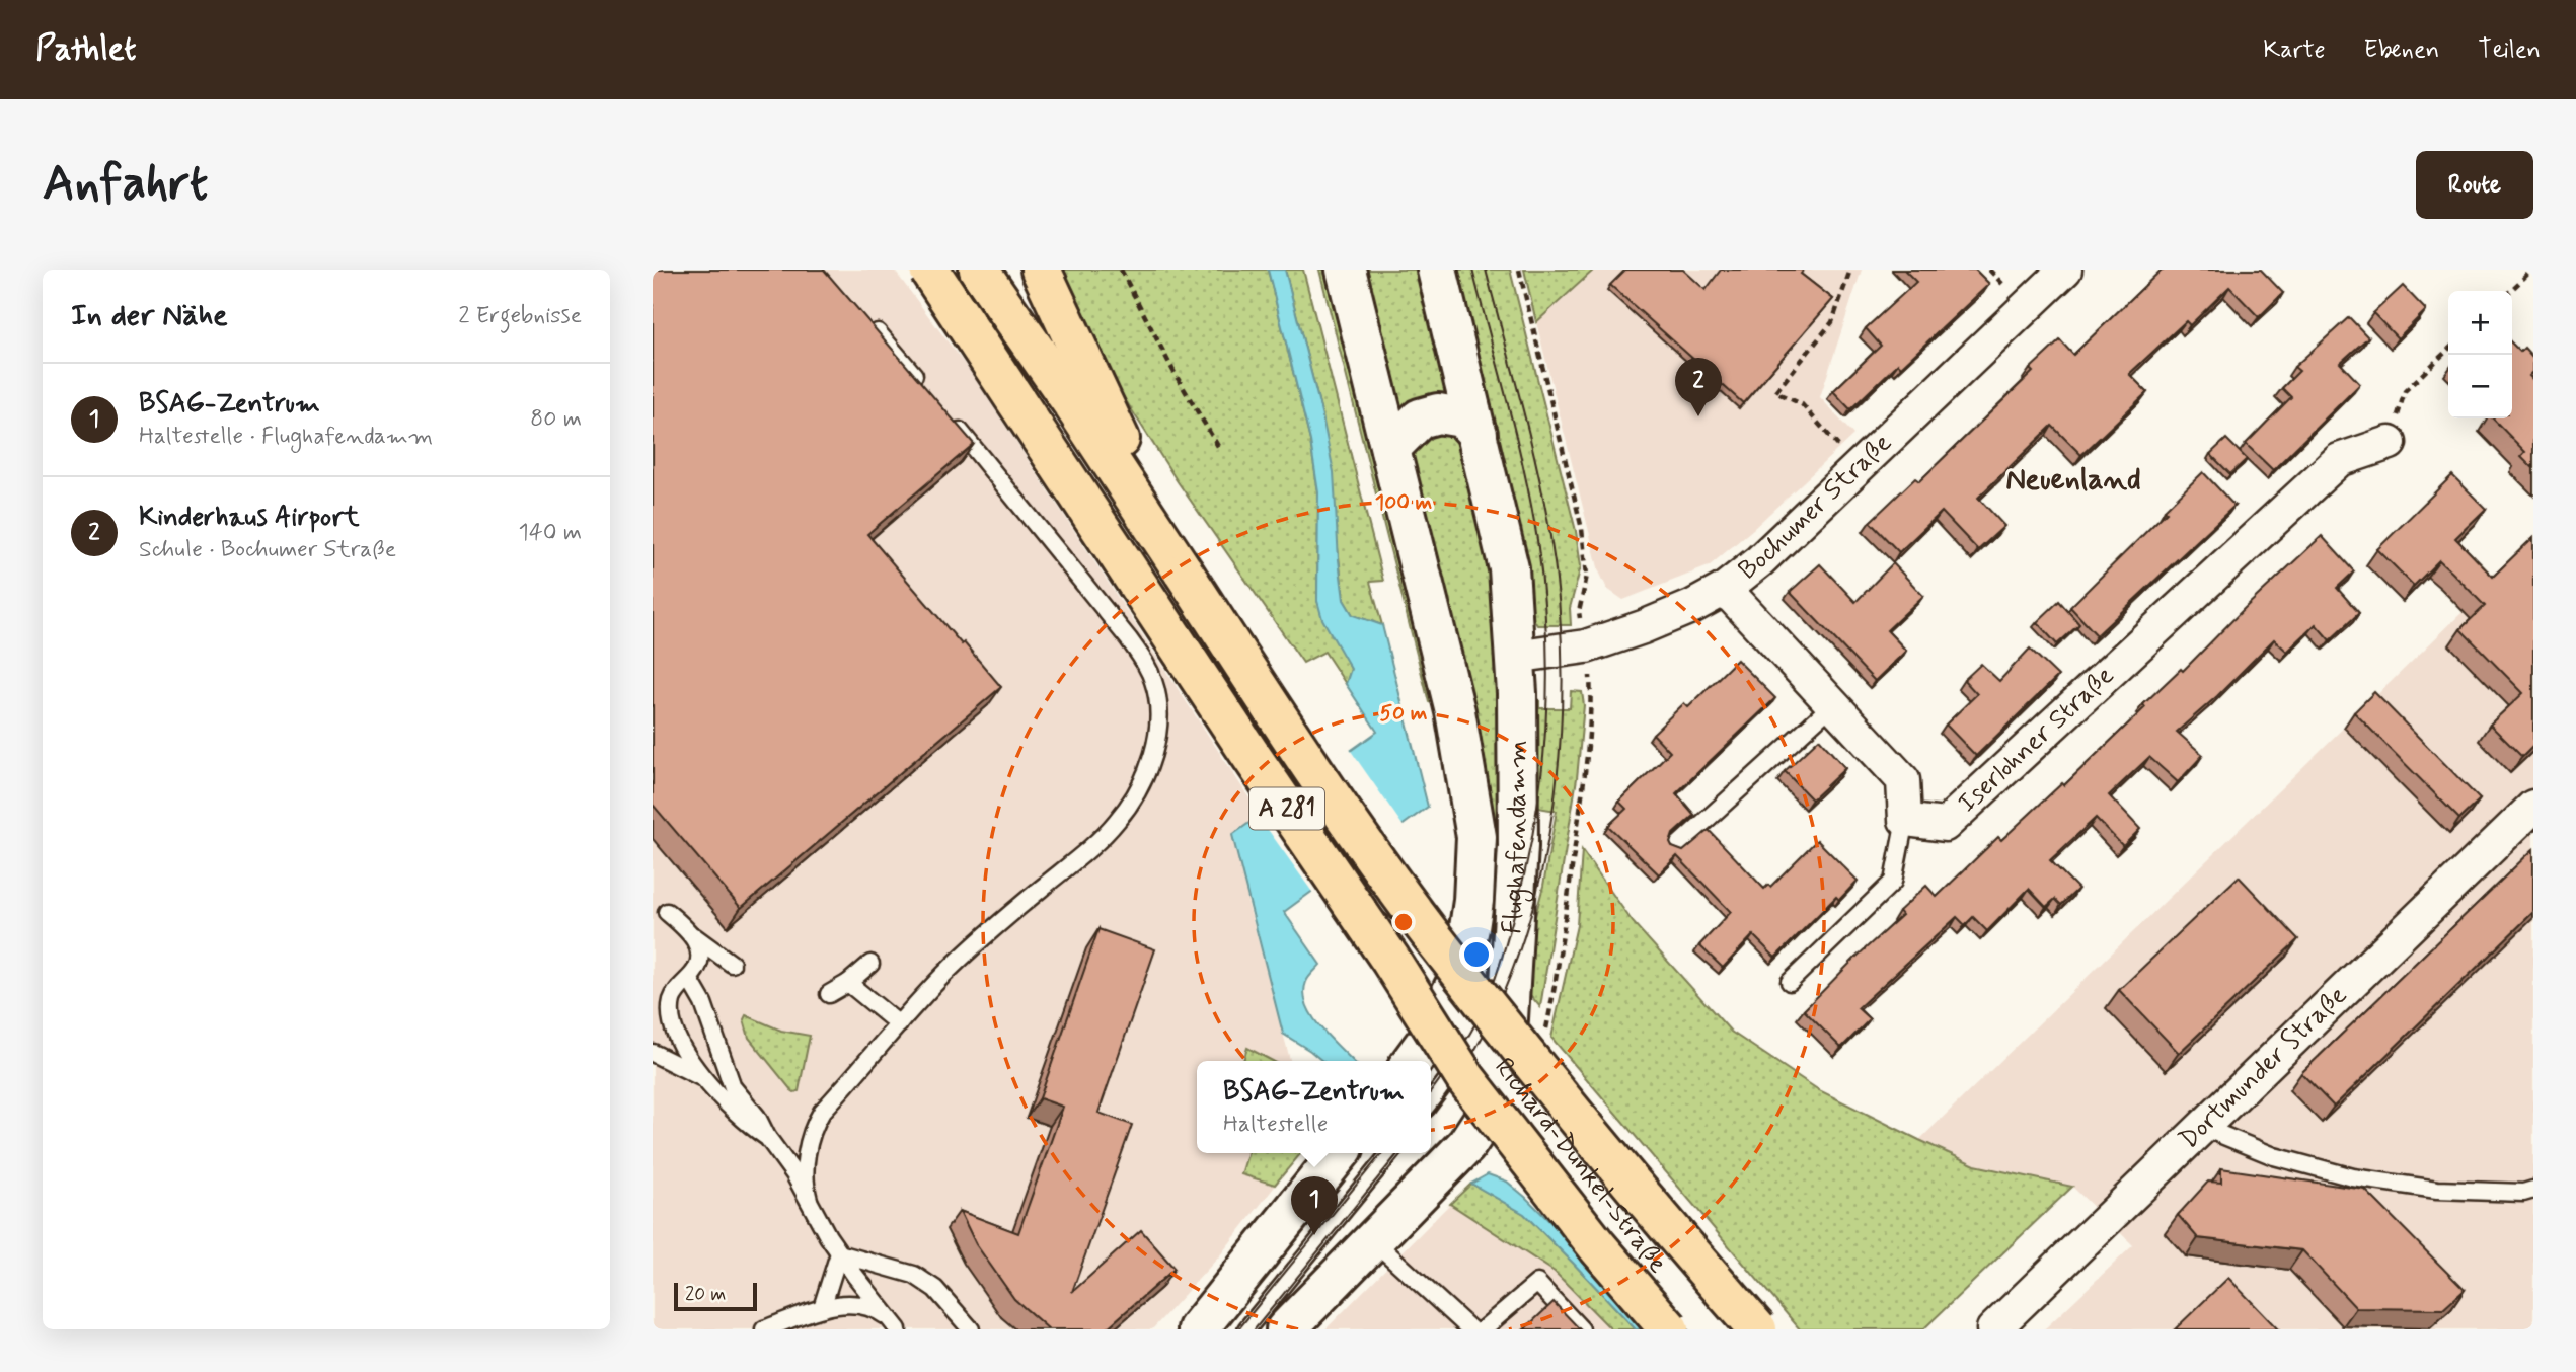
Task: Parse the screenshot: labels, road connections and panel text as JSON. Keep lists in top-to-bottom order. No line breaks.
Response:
{"streets":{"highway":["A 281"],"main road":["Flughafendamm","Richard-Dunkel-Straße"],"street":["Bochumer Straße","Iserlohner Straße","Dortmunder Straße"]},"crossings":[["Bochumer Straße","Flughafendamm"],["Flughafendamm","Richard-Dunkel-Straße"]],"districts":["Neuenland"],"scale_bar":"20 m","page":{"header":"Pathlet","nav":["Karte","Ebenen","Teilen"],"buttons":"Route","title":"Anfahrt","heading":["In der Nähe","2 Ergebnisse"],"map_buttons":["+","−"],"pins":["2","1"],"list":[{"mark":"1","name":"BSAG-Zentrum","note":"Haltestelle · Flughafendamm","value":"80 m"},{"mark":"2","name":"Kinderhaus Airport","note":"Schule · Bochumer Straße","value":"140 m"}],"popup":["BSAG-Zentrum","Haltestelle"],"scale":"20 m"},"rings":["100 m","50 m"]}
